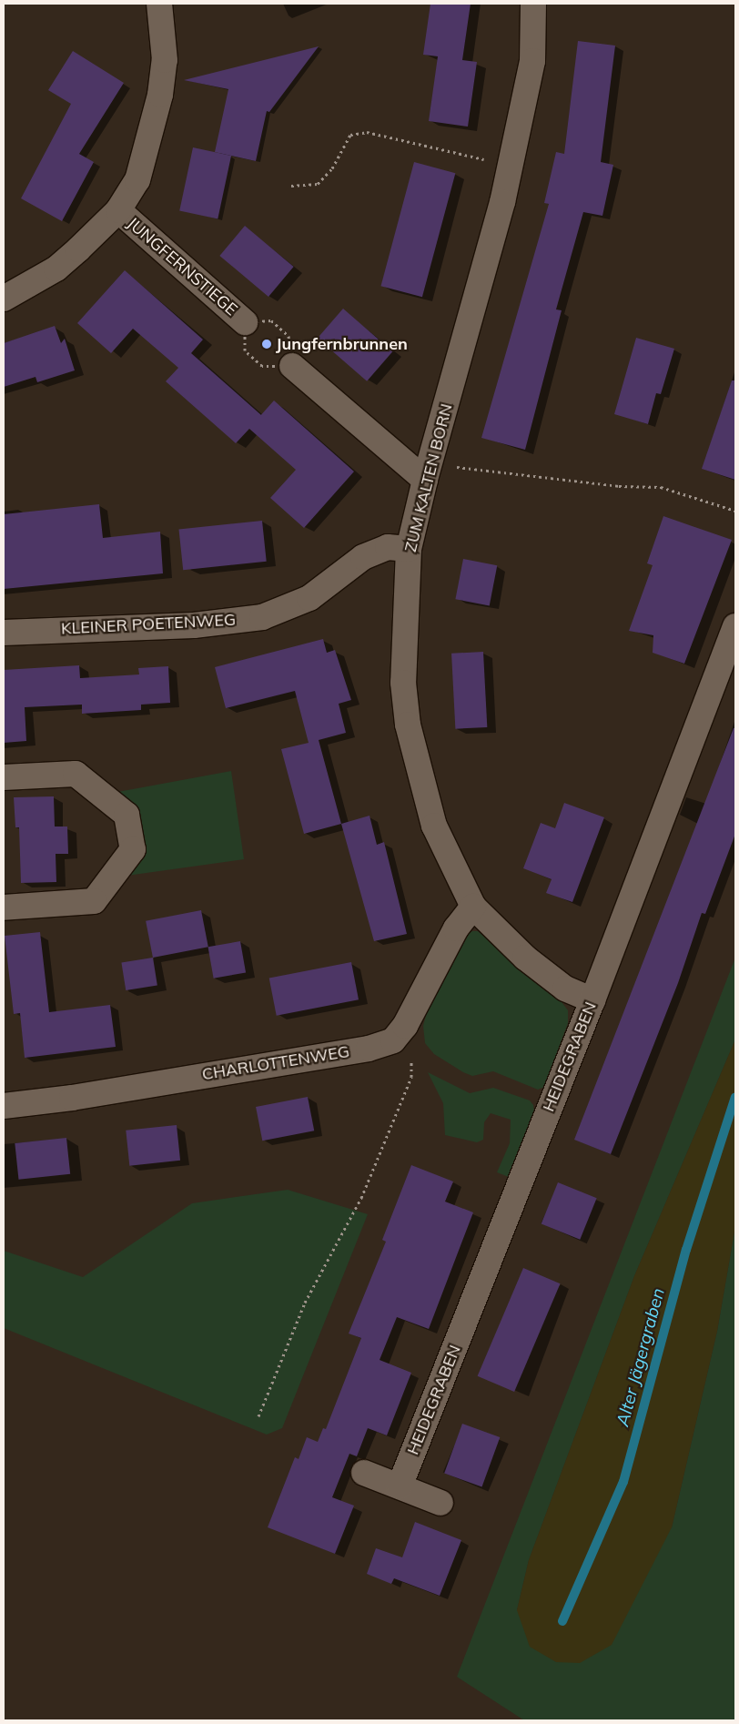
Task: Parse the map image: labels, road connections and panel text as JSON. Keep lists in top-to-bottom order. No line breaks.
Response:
{"streets":{"street":["JUNGFERNSTIEGE","ZUM KALTEN BORN","KLEINER POETENWEG","HEIDEGRABEN","CHARLOTTENWEG"]},"crossings":[["ZUM KALTEN BORN","KLEINER POETENWEG"],["ZUM KALTEN BORN","HEIDEGRABEN"],["ZUM KALTEN BORN","CHARLOTTENWEG"]],"water":["Alter Jägergraben"],"places":["Jungfernbrunnen"]}
